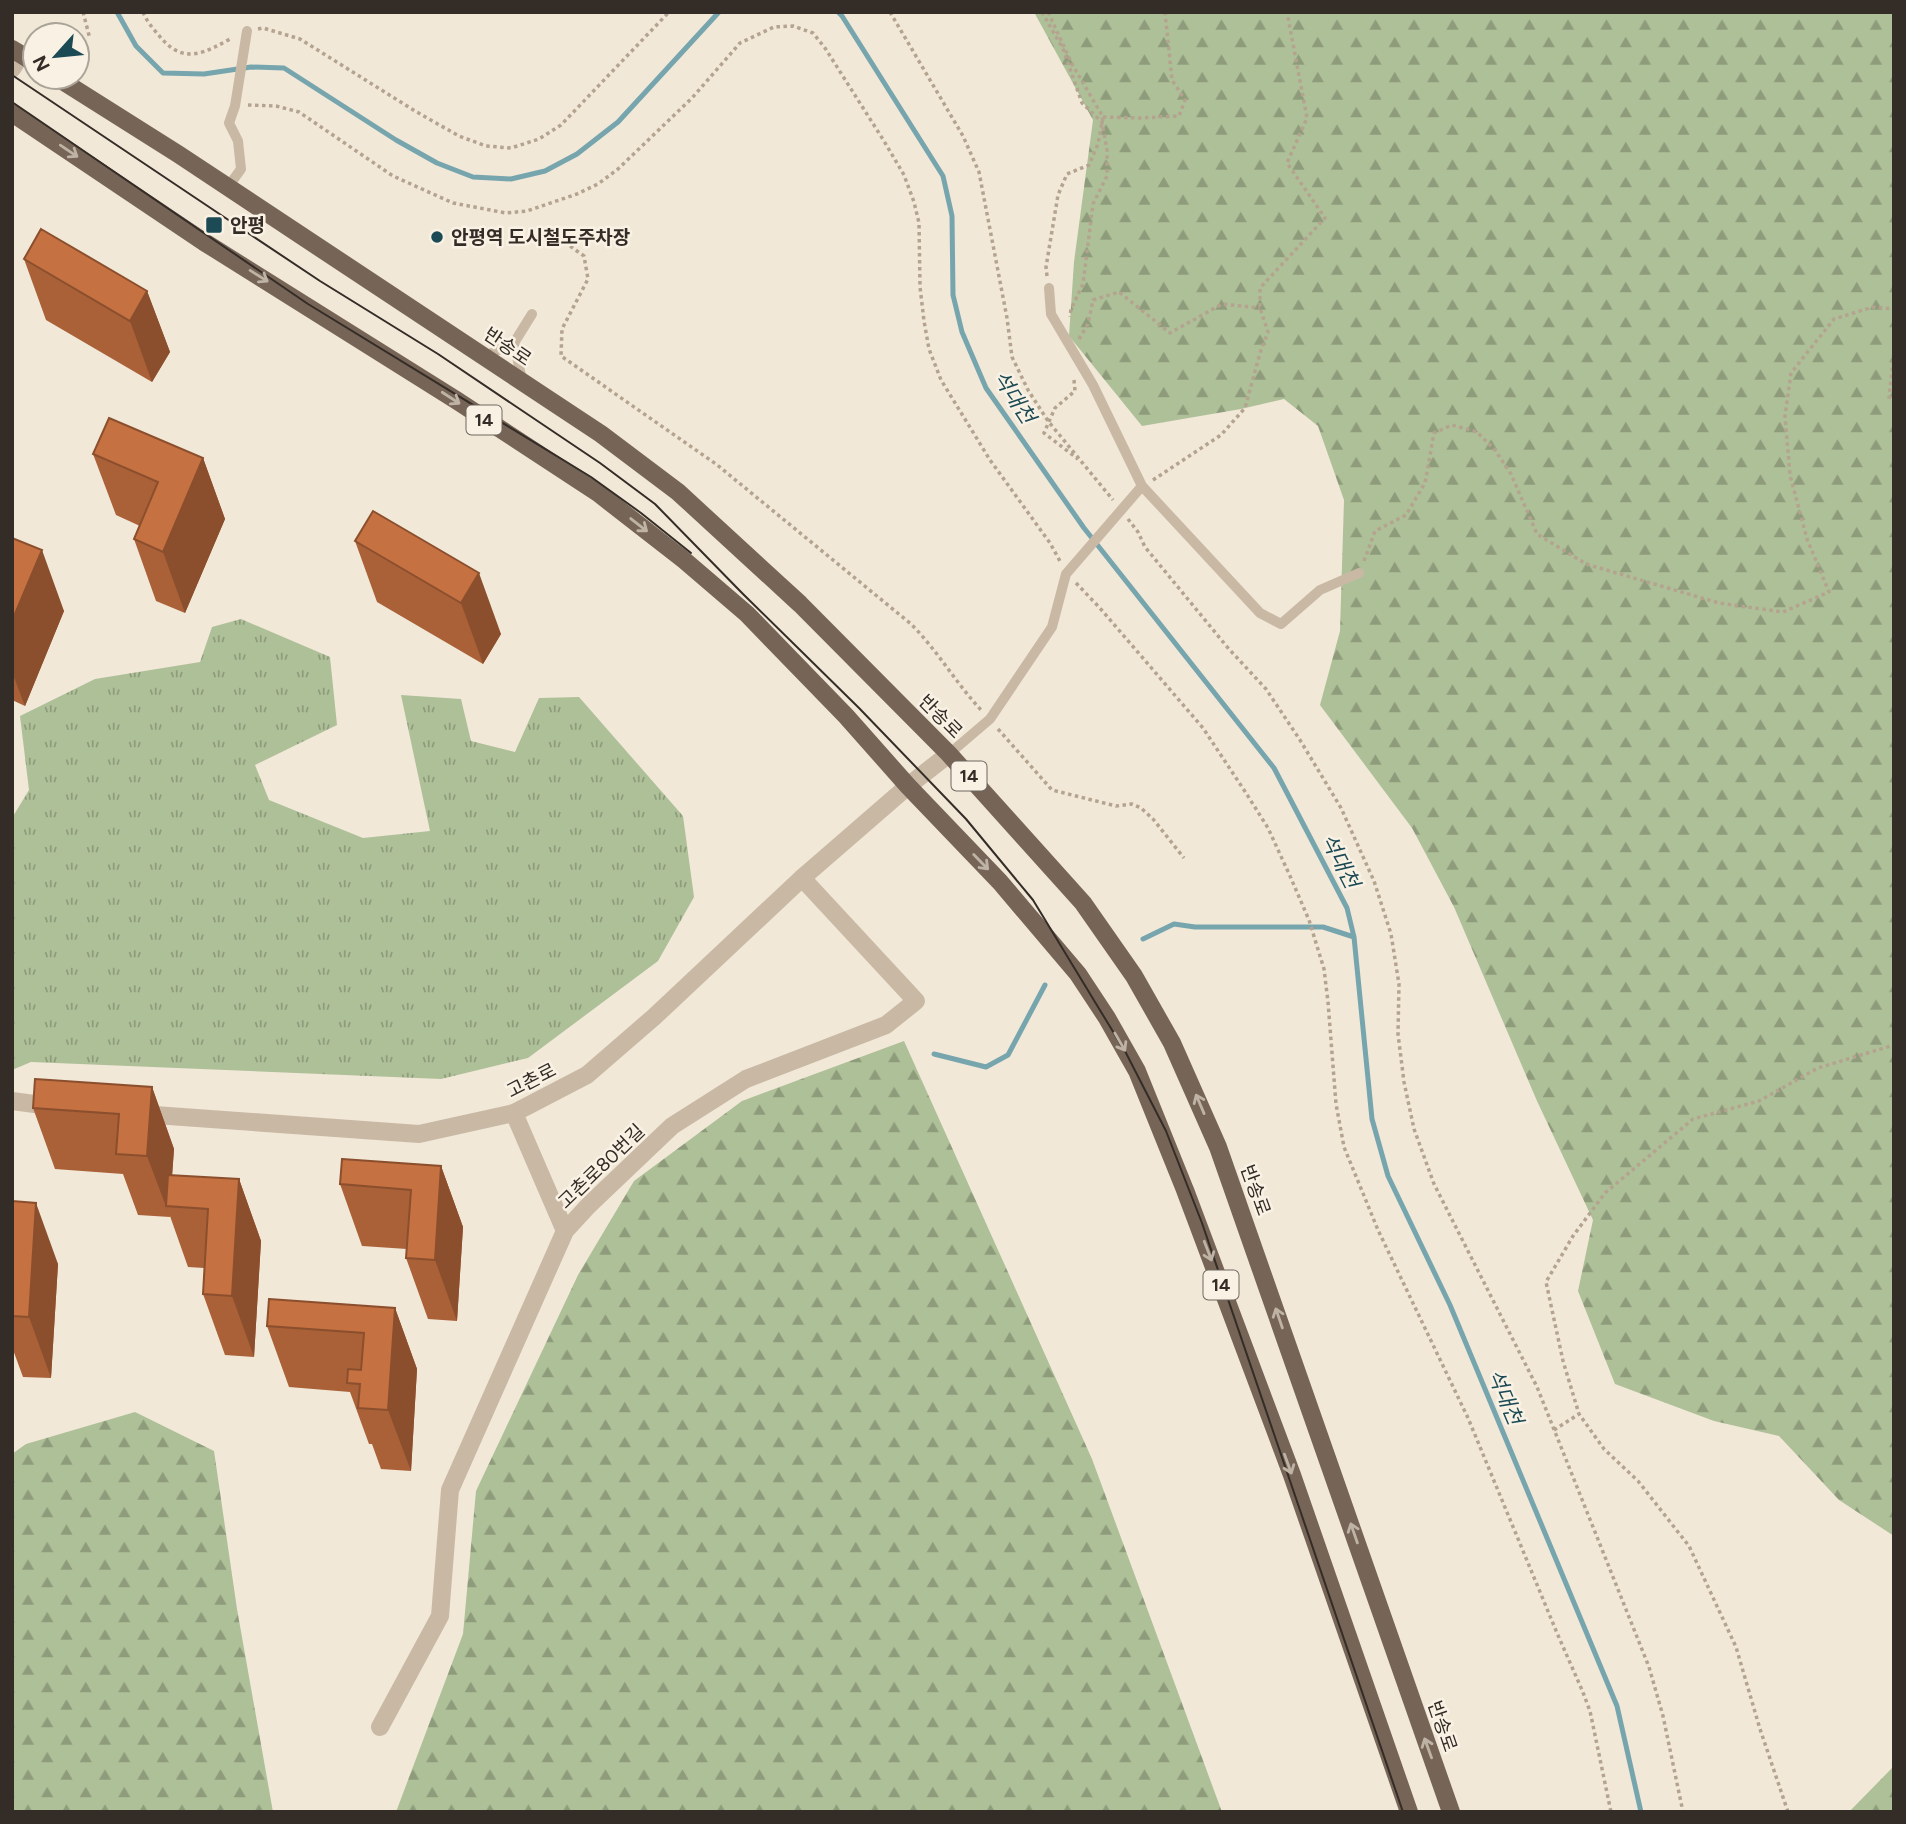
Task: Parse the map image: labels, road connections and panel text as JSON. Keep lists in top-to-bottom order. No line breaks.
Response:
{"streets":{"main road":["반송로","14"],"street":["고촌로","고촌로80번길"]},"crossings":[["반송로","고촌로"],["14","고촌로"],["고촌로","고촌로80번길"]],"water":["석대천"],"places":{"transit":["안평"],"other":["안평역 도시철도주차장"]},"north":"bottom left"}
